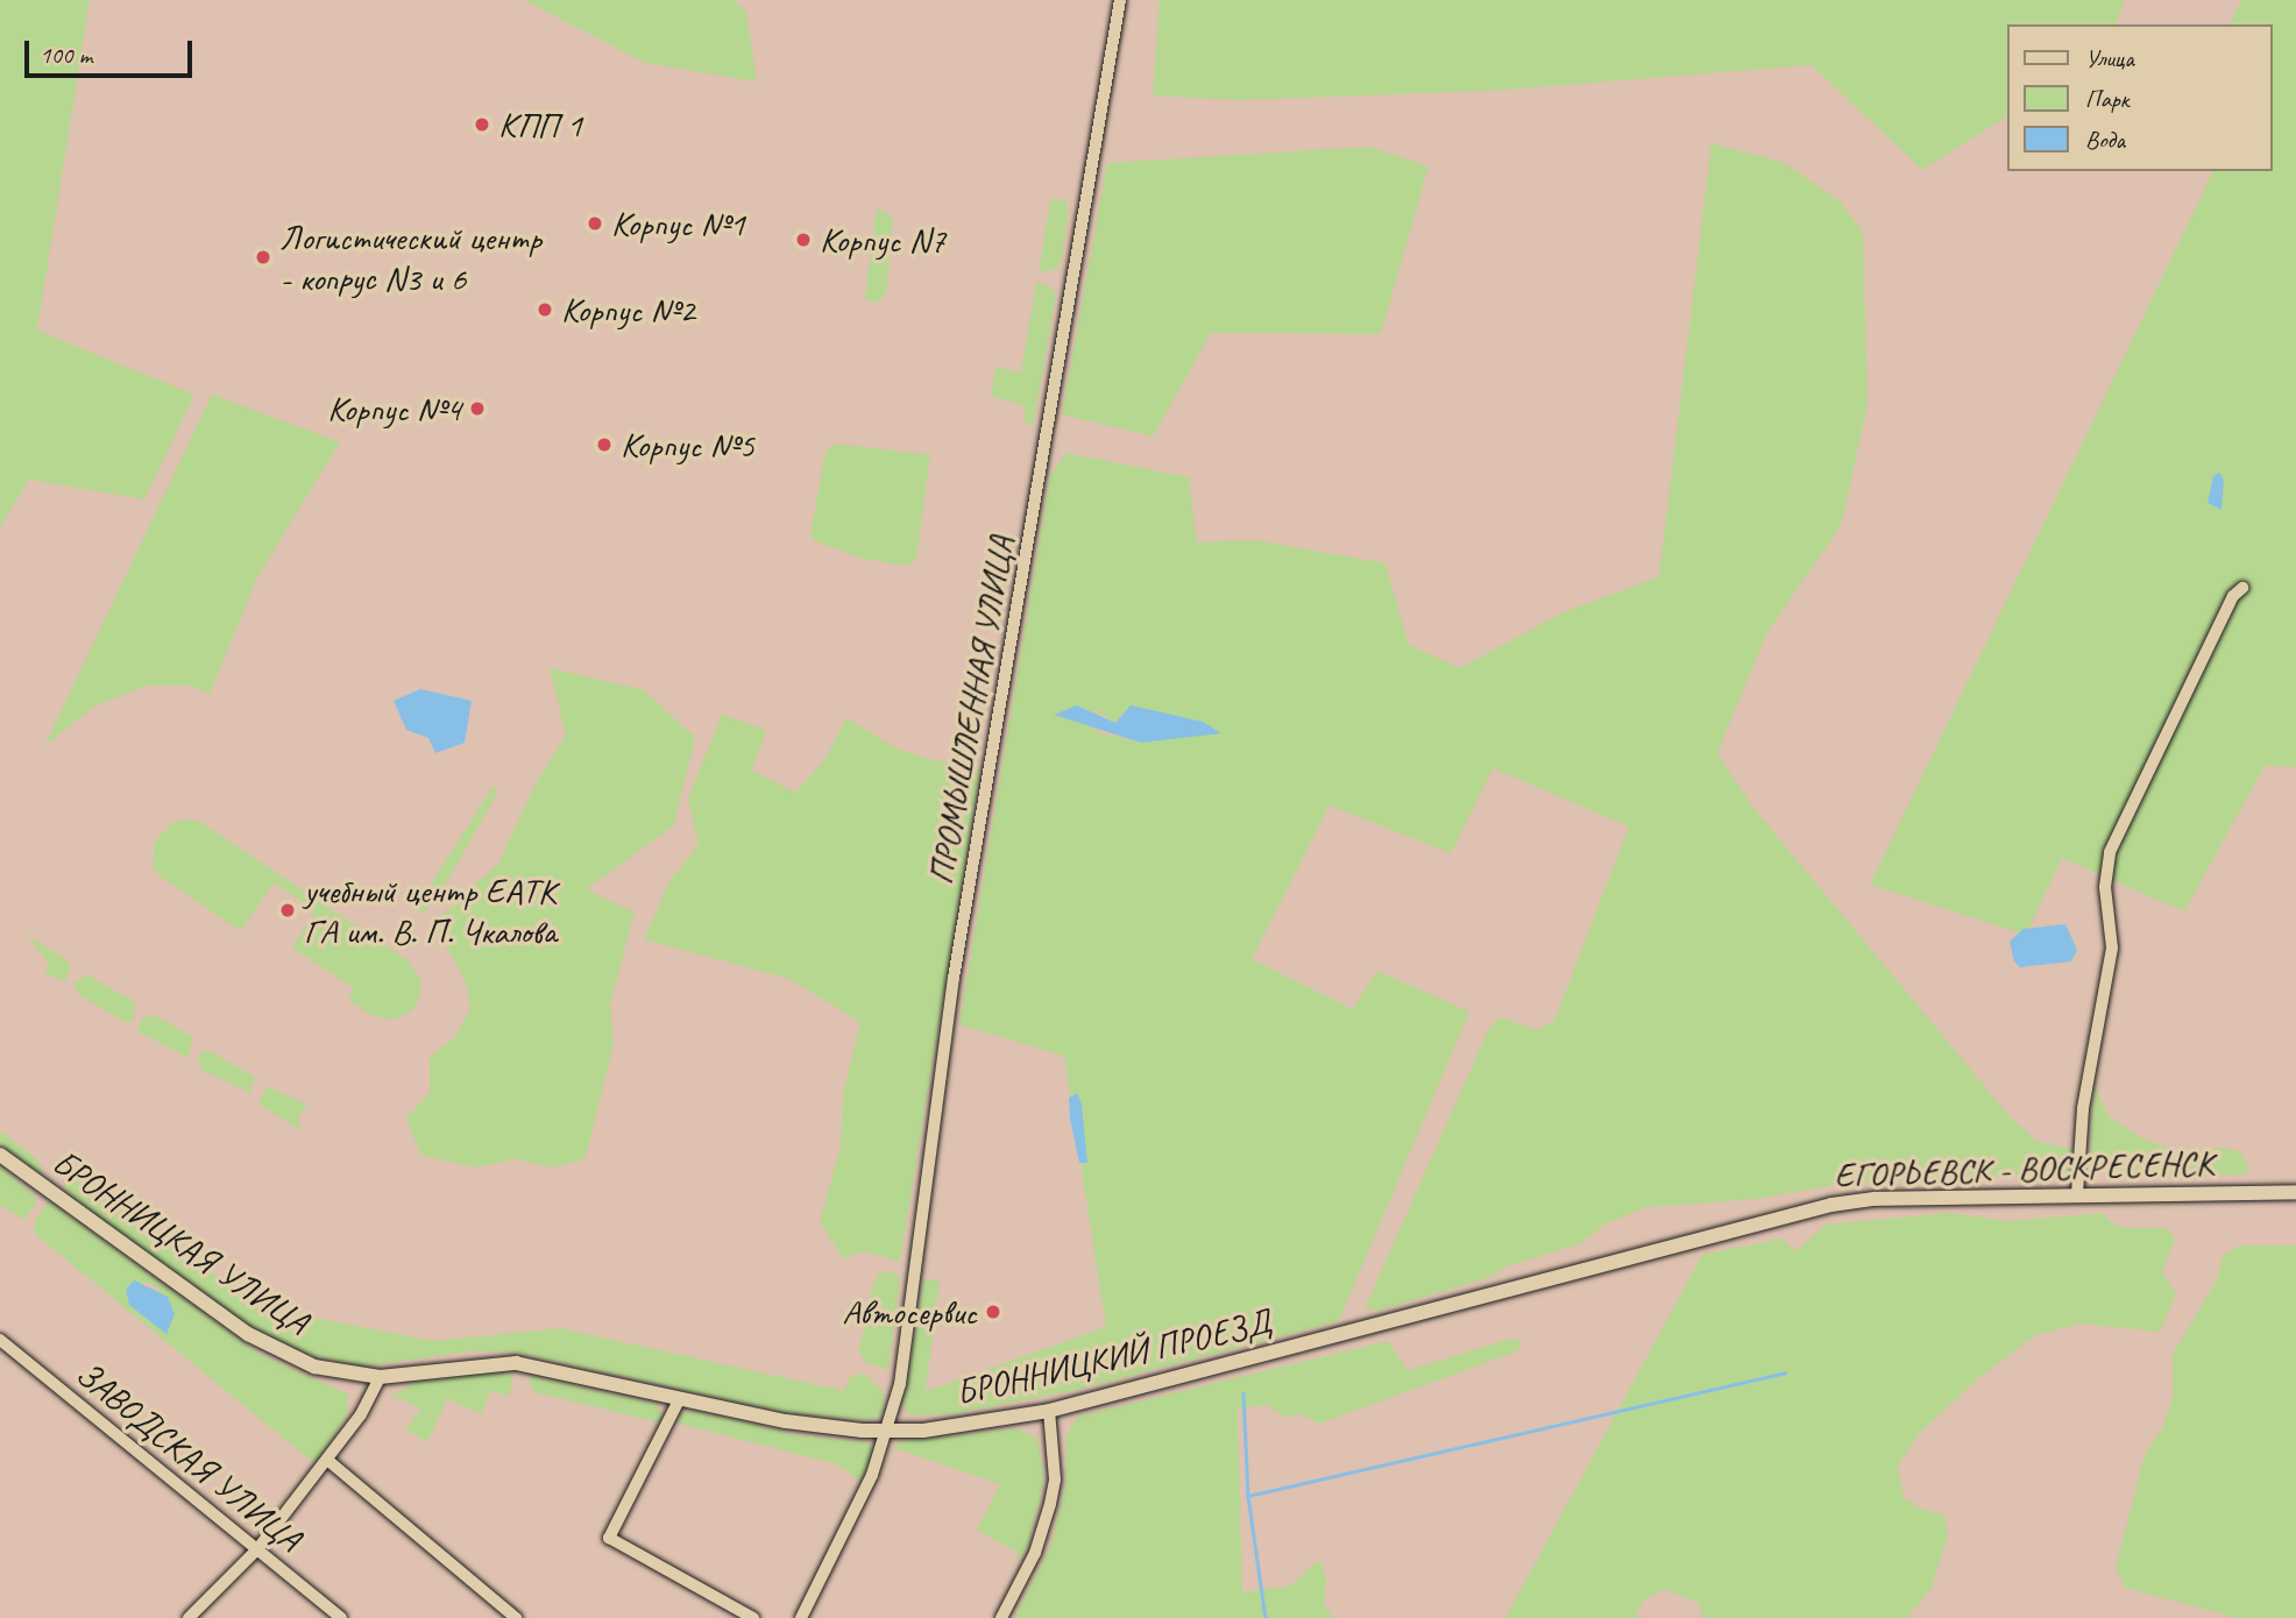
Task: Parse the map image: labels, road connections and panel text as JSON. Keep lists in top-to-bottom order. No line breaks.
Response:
{"streets":{"main road":["ЕГОРЬЕВСК - ВОСКРЕСЕНСК","БРОННИЦКАЯ УЛИЦА","БРОННИЦКИЙ ПРОЕЗД"],"street":["ПРОМЫШЛЕННАЯ УЛИЦА","ЗАВОДСКАЯ УЛИЦА"]},"crossings":[["ПРОМЫШЛЕННАЯ УЛИЦА","БРОННИЦКИЙ ПРОЕЗД"],["ЕГОРЬЕВСК - ВОСКРЕСЕНСК","БРОННИЦКИЙ ПРОЕЗД"],["БРОННИЦКАЯ УЛИЦА","БРОННИЦКИЙ ПРОЕЗД"]],"places":["КПП 1","Корпус №1","Корпус N7","Логистический центр - копрус N3 и 6","Корпус №2","Корпус №4","Корпус №5","учебный центр ЕАТК ГА им. В. П. Чкалова","Автосервис"],"legend":["Улица","Парк","Вода"],"scale_bar":"100 m"}
